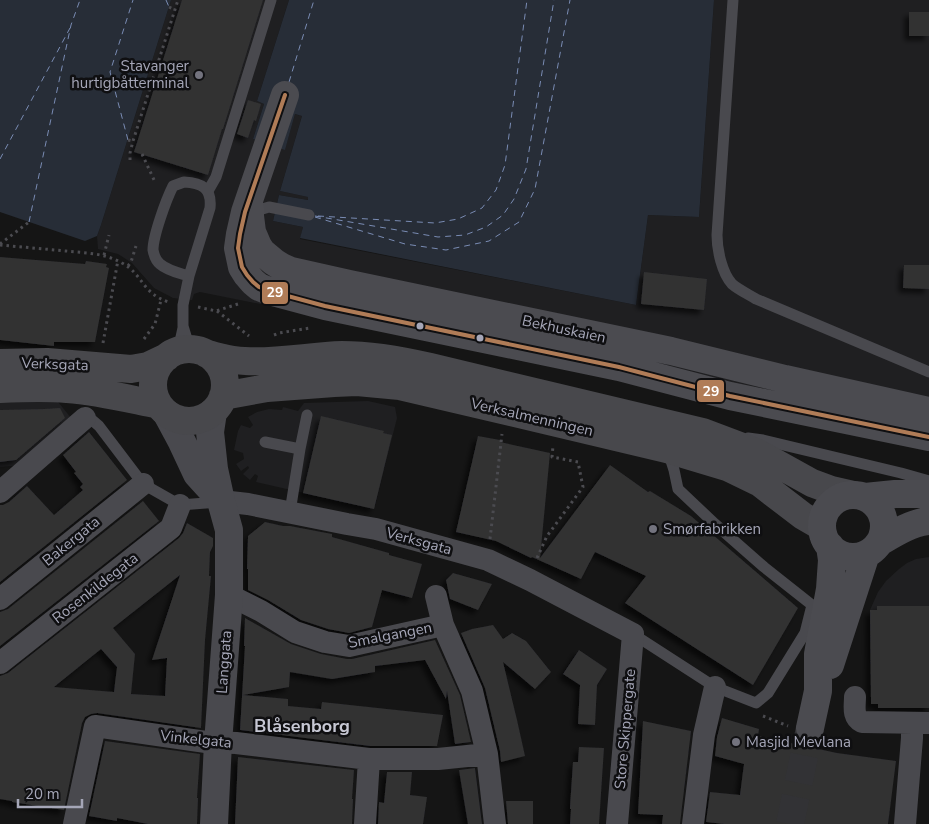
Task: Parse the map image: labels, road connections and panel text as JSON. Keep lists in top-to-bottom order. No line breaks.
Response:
{"streets":{"main road":["Bekhuskaien","Verksgata","Verksalmenningen"],"street":["Bakergata","Rosenkildegata","Smalgangen","Langgata","Store Skippergate","Vinkelgata"]},"crossings":[["Verksgata","Verksalmenningen"],["Verksgata","Rosenkildegata"],["Verksgata","Langgata"],["Verksgata","Store Skippergate"],["Verksalmenningen","Langgata"],["Smalgangen","Langgata"],["Langgata","Vinkelgata"]],"districts":["Blåsenborg"],"places":["Stavanger hurtigbåtterminal","Smørfabrikken","Masjid Mevlana"],"lines":["transit line 29"],"scale_bar":"20 m"}
